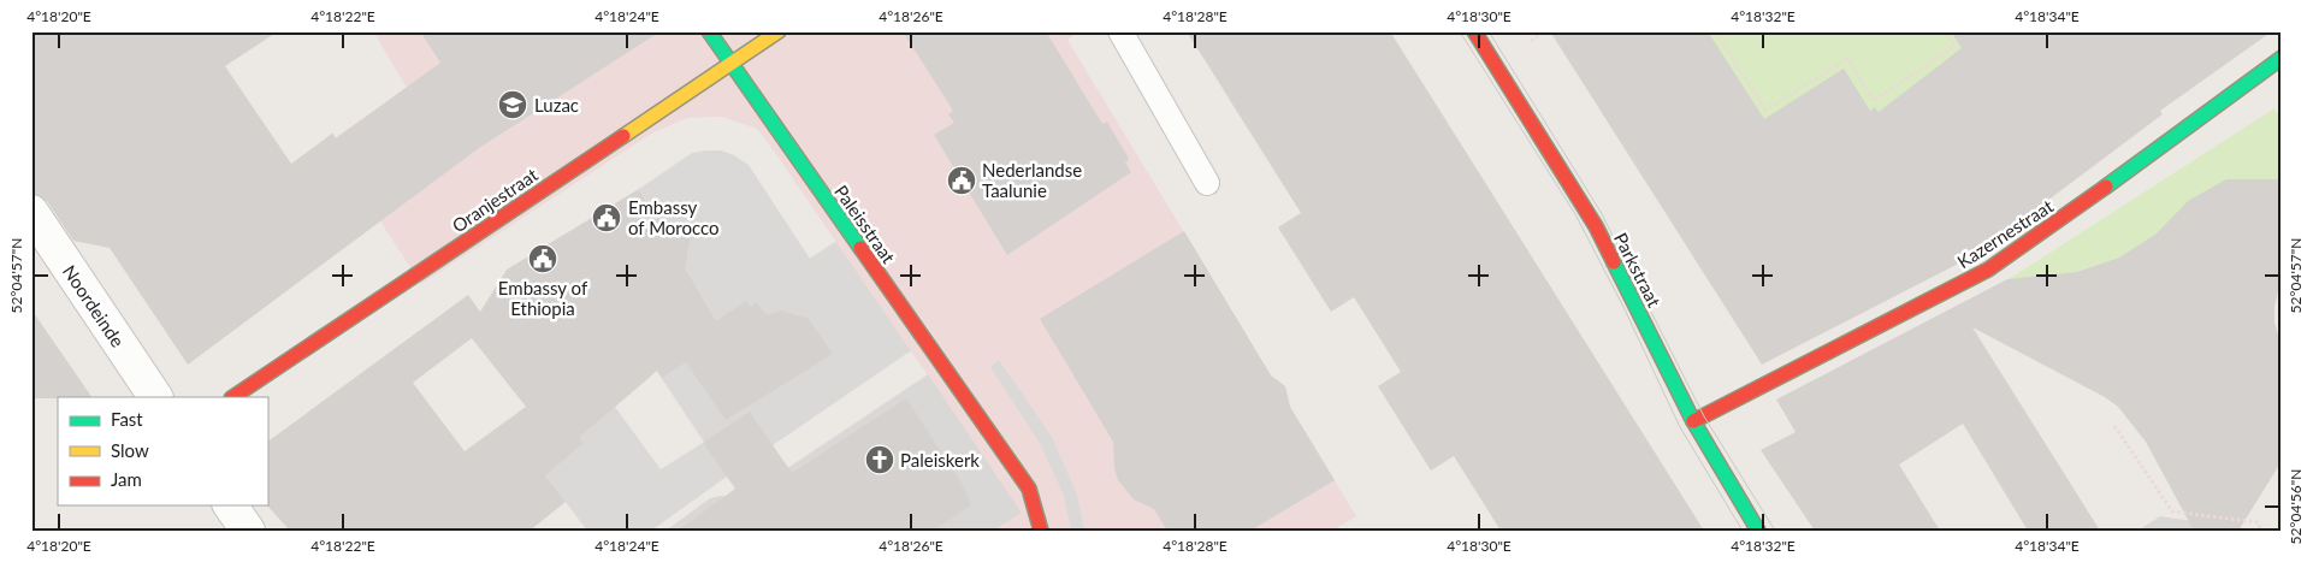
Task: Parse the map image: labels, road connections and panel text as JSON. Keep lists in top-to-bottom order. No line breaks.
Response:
{"streets":{"street":["Oranjestraat","Paleisstraat","Kazernestraat","Parkstraat","Noordeinde"]},"crossings":[["Oranjestraat","Paleisstraat"],["Kazernestraat","Parkstraat"]],"places":{"school or university":["Luzac"],"public building":["Nederlandse Taalunie","Embassy of Morocco","Embassy of Ethiopia"],"church":["Paleiskerk"]},"legend":["Fast","Slow","Jam"],"coordinates":["4°18'20\"E","4°18'22\"E","4°18'24\"E","4°18'26\"E","4°18'28\"E","4°18'30\"E","4°18'32\"E","4°18'34\"E","52°04'57\"N","52°04'56\"N"]}
